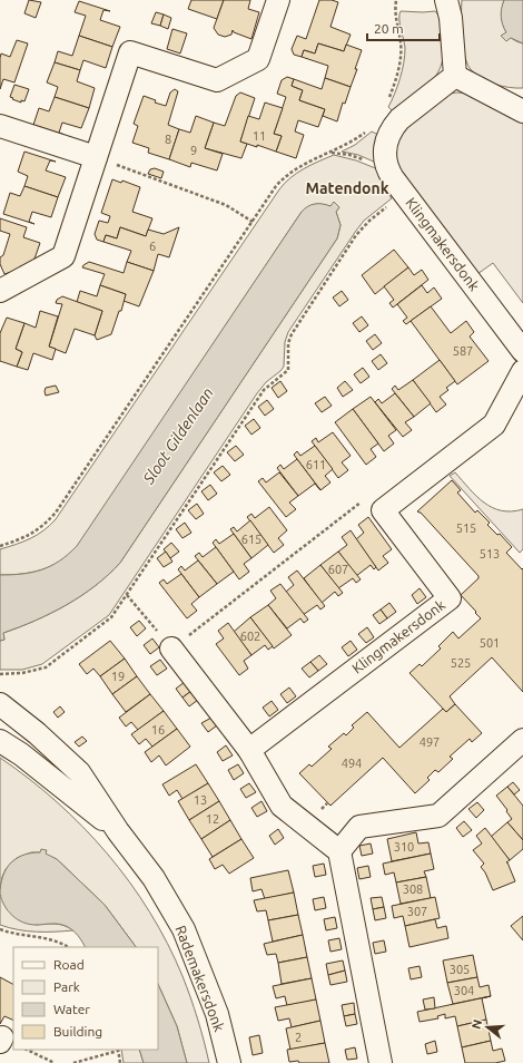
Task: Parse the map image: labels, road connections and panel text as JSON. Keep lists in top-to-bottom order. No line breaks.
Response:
{"streets":{"street":["Klingmakersdonk","Rademakersdonk"]},"districts":["Matendonk"],"water":["Sloot Gildenlaan"],"house_numbers":["11","8","9","6","587","611","515","615","513","607","602","501","525","19","16","497","494","13","12","310","308","307","305","304","2"],"legend":["Road","Park","Water","Building"],"scale_bar":"20 m","north":"left"}
